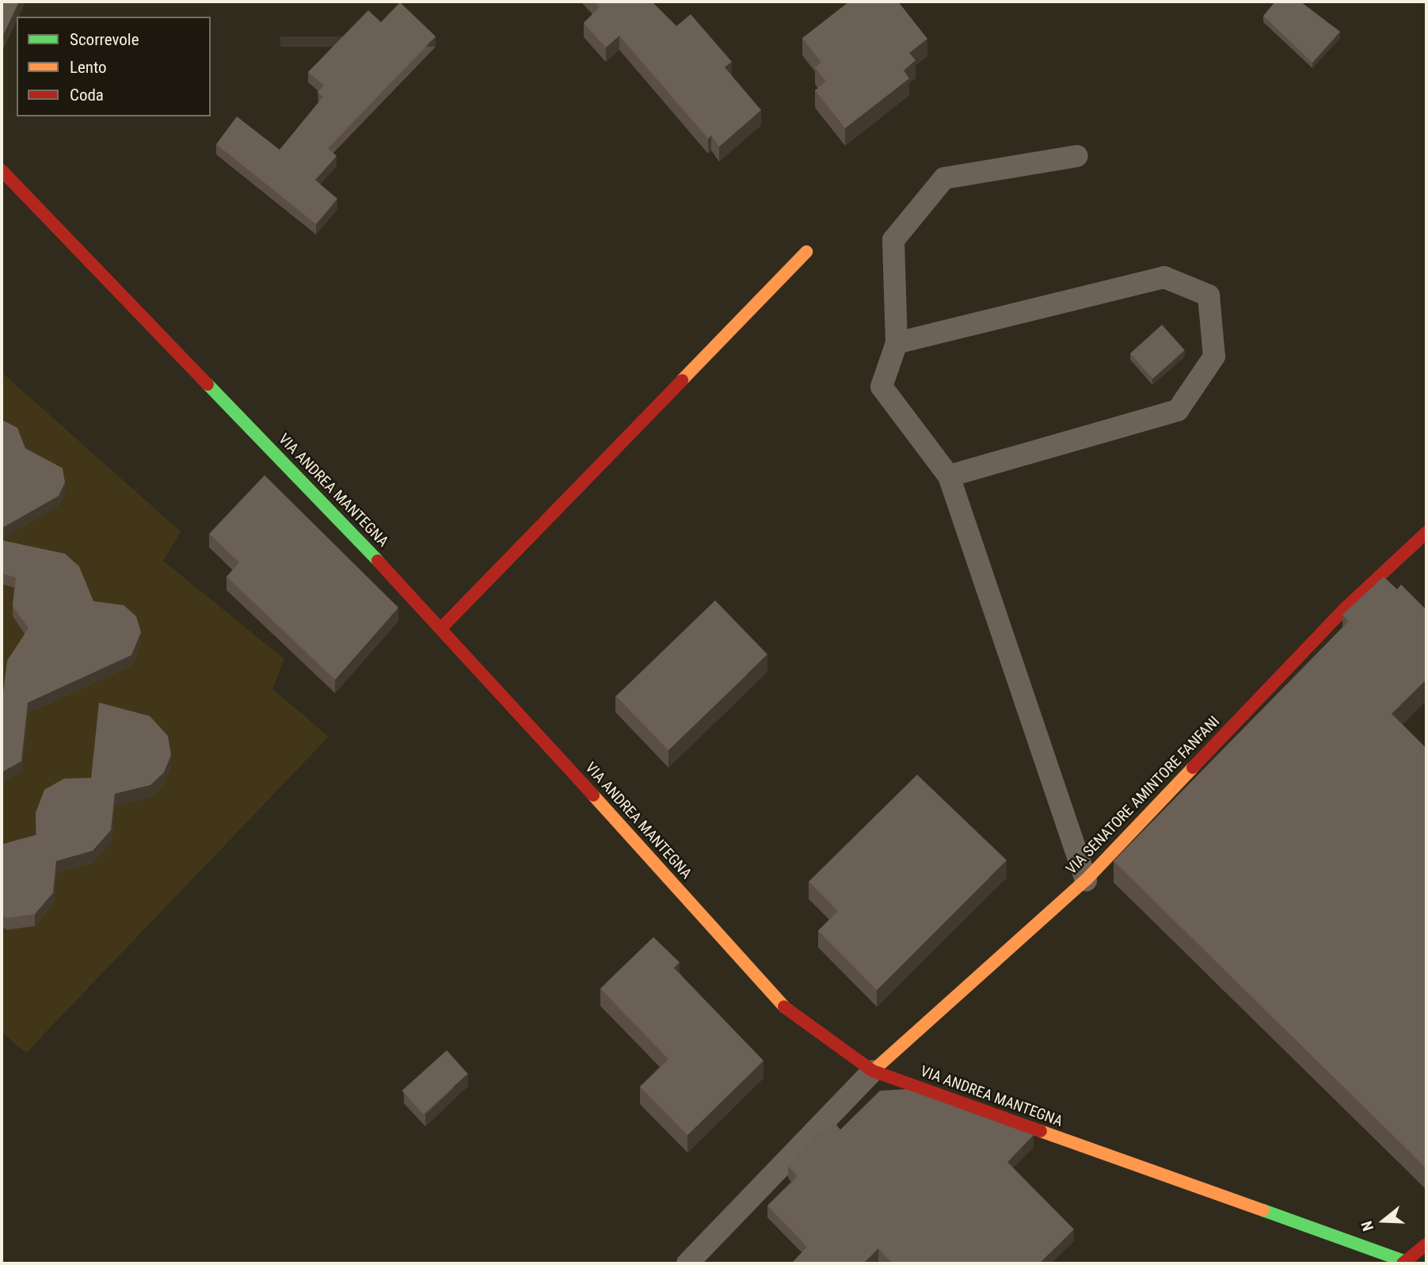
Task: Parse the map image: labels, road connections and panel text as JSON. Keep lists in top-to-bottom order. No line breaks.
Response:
{"streets":{"street":["VIA ANDREA MANTEGNA","VIA SENATORE AMINTORE FANFANI"]},"crossings":[["VIA ANDREA MANTEGNA","VIA SENATORE AMINTORE FANFANI"]],"legend":["Scorrevole","Lento","Coda"],"north":"left"}
